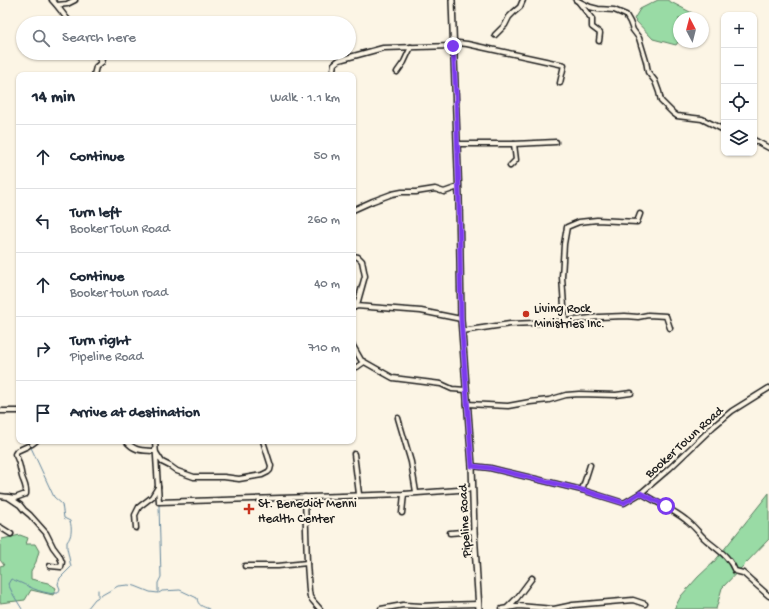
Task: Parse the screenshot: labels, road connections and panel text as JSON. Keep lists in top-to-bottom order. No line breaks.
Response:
{"streets":{"street":["Booker Town Road","Pipeline Road"]},"crossings":[["Booker Town Road","Pipeline Road"]],"places":{"other":["Living Rock Ministries Inc."],"health":["St. Benedict Menni Health Center"]},"north":"top","page":{"map_buttons":["+","−"],"search":"Search here","heading":["14 min","Walk · 1.1 km"],"list":[["Continue","50 m"],["Turn left","Booker Town Road","260 m"],["Continue","Booker town road","40 m"],["Turn right","Pipeline Road","710 m"],"Arrive at destination"]}}
